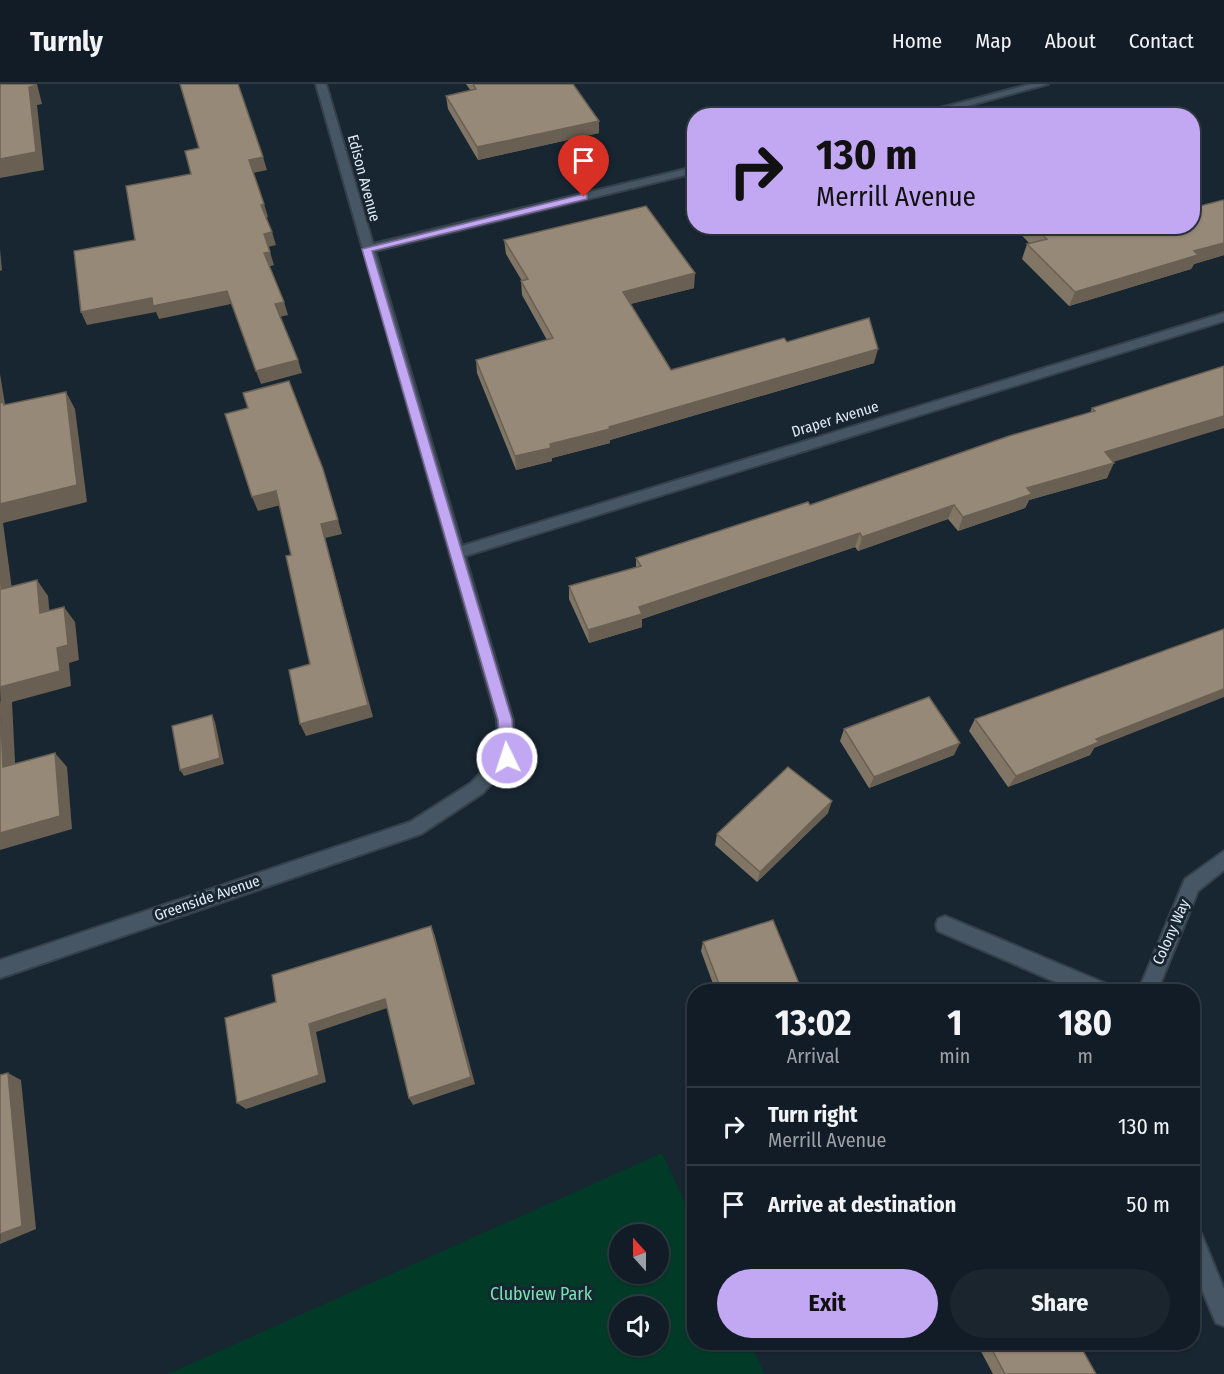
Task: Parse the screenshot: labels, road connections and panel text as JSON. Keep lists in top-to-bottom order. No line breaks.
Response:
{"streets":{"street":["Edison Avenue","Draper Avenue","Greenside Avenue","Colony Way"]},"crossings":[["Edison Avenue","Draper Avenue"],["Edison Avenue","Greenside Avenue"]],"parks":["Clubview Park"],"north":"top","page":{"header":"Turnly","nav":["Home","Map","About","Contact"],"turn":["130 m","Merrill Avenue"],"eta":["13:02","Arrival","1","min","180","m"],"list":[{"name":"Turn right","note":"Merrill Avenue","value":"130 m"},{"name":"Arrive at destination","value":"50 m"}],"buttons":["Exit","Share"]}}
